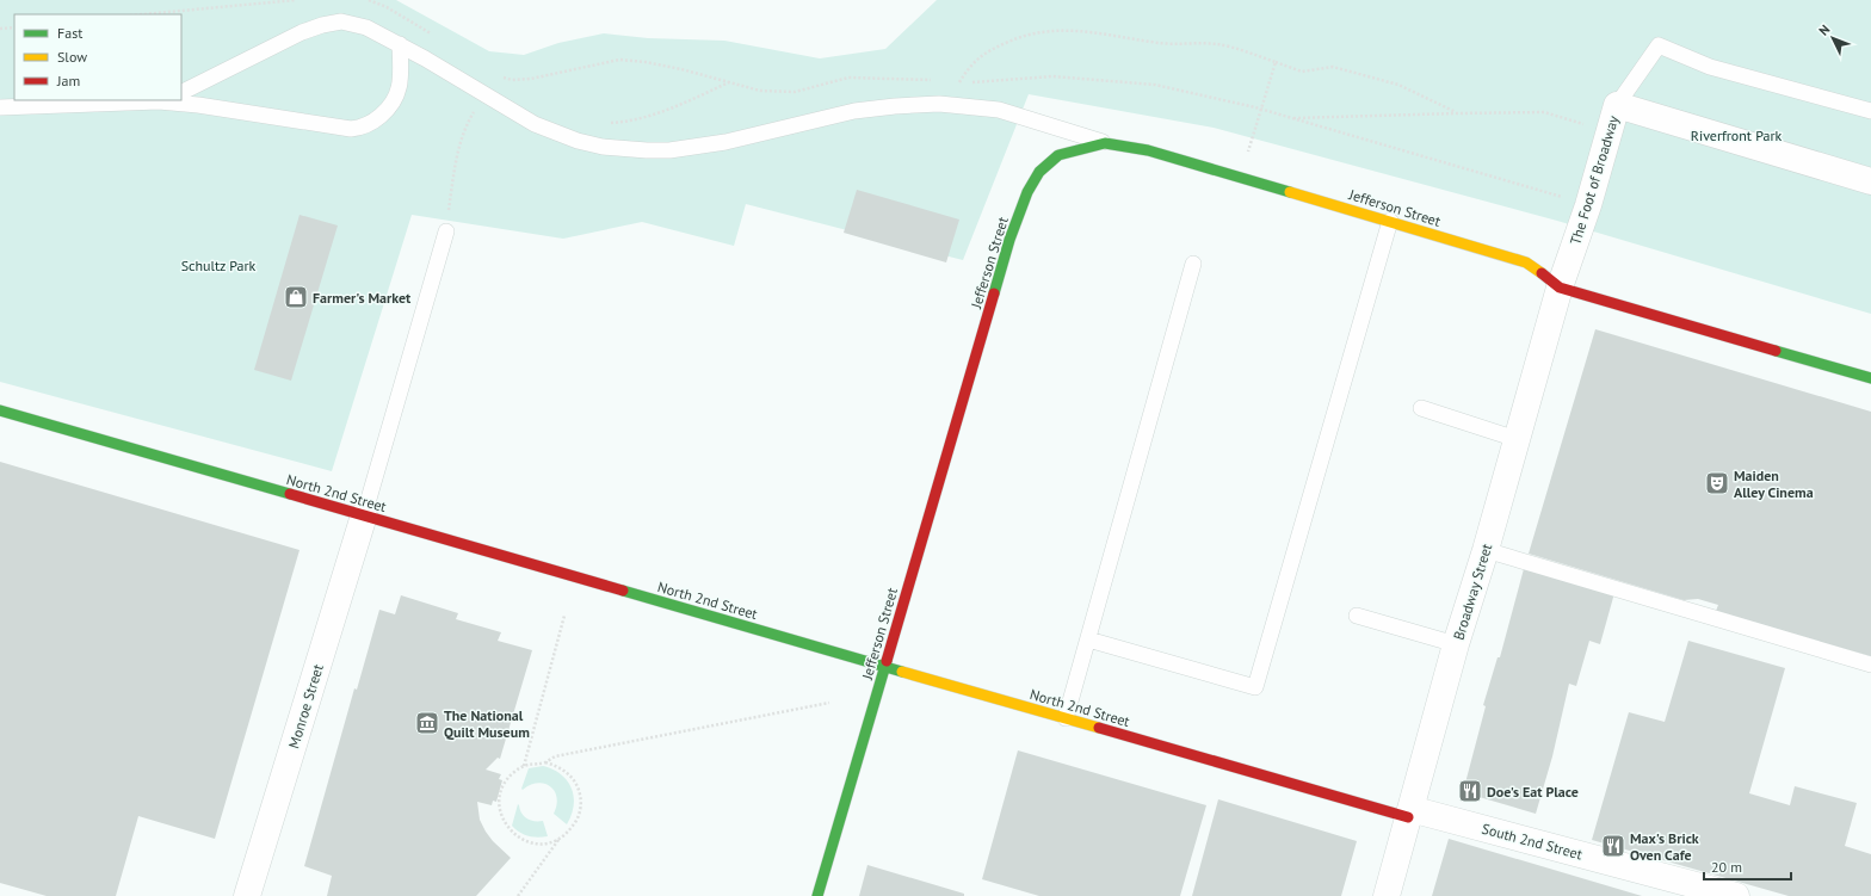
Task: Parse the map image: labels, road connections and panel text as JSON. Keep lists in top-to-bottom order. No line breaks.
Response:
{"streets":{"street":["The Foot of Broadway","Jefferson Street","North 2nd Street","Broadway Street","Monroe Street","South 2nd Street"]},"crossings":[["The Foot of Broadway","Jefferson Street"],["The Foot of Broadway","Broadway Street"],["Jefferson Street","North 2nd Street"],["Jefferson Street","Broadway Street"],["North 2nd Street","Broadway Street"],["North 2nd Street","Monroe Street"],["North 2nd Street","South 2nd Street"],["Broadway Street","South 2nd Street"]],"parks":["Riverfront Park","Schultz Park"],"places":{"shop":["Farmer's Market"],"theatre":["Maiden Alley Cinema"],"museum":["The National Quilt Museum"],"restaurant":["Doe's Eat Place","Max's Brick Oven Cafe"]},"legend":["Fast","Slow","Jam"],"scale_bar":"20 m","north":"top left"}
